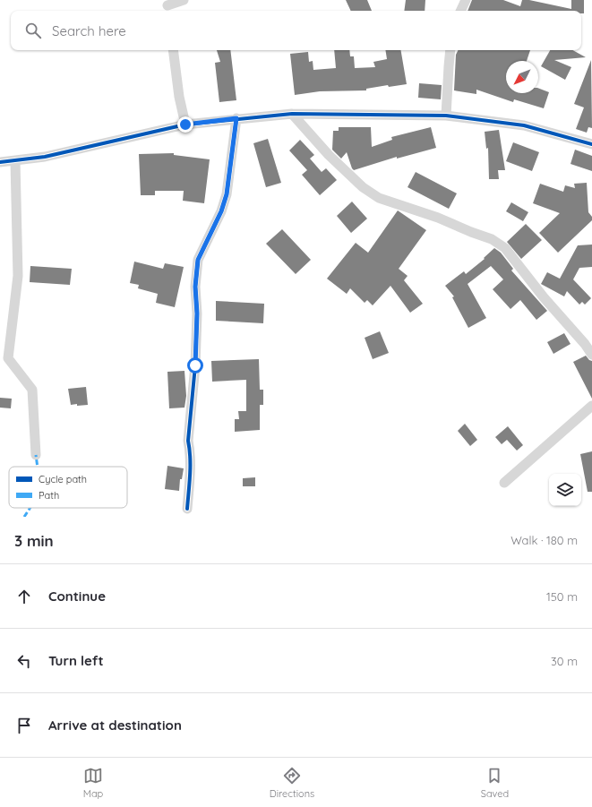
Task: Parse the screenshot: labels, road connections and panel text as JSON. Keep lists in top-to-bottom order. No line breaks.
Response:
{"legend":["Cycle path","Path"],"north":"bottom left","page":{"search":"Search here","heading":["3 min","Walk · 180 m"],"list":[["Continue","150 m"],["Turn left","30 m"],"Arrive at destination"],"nav":["Map","Directions","Saved"]}}
